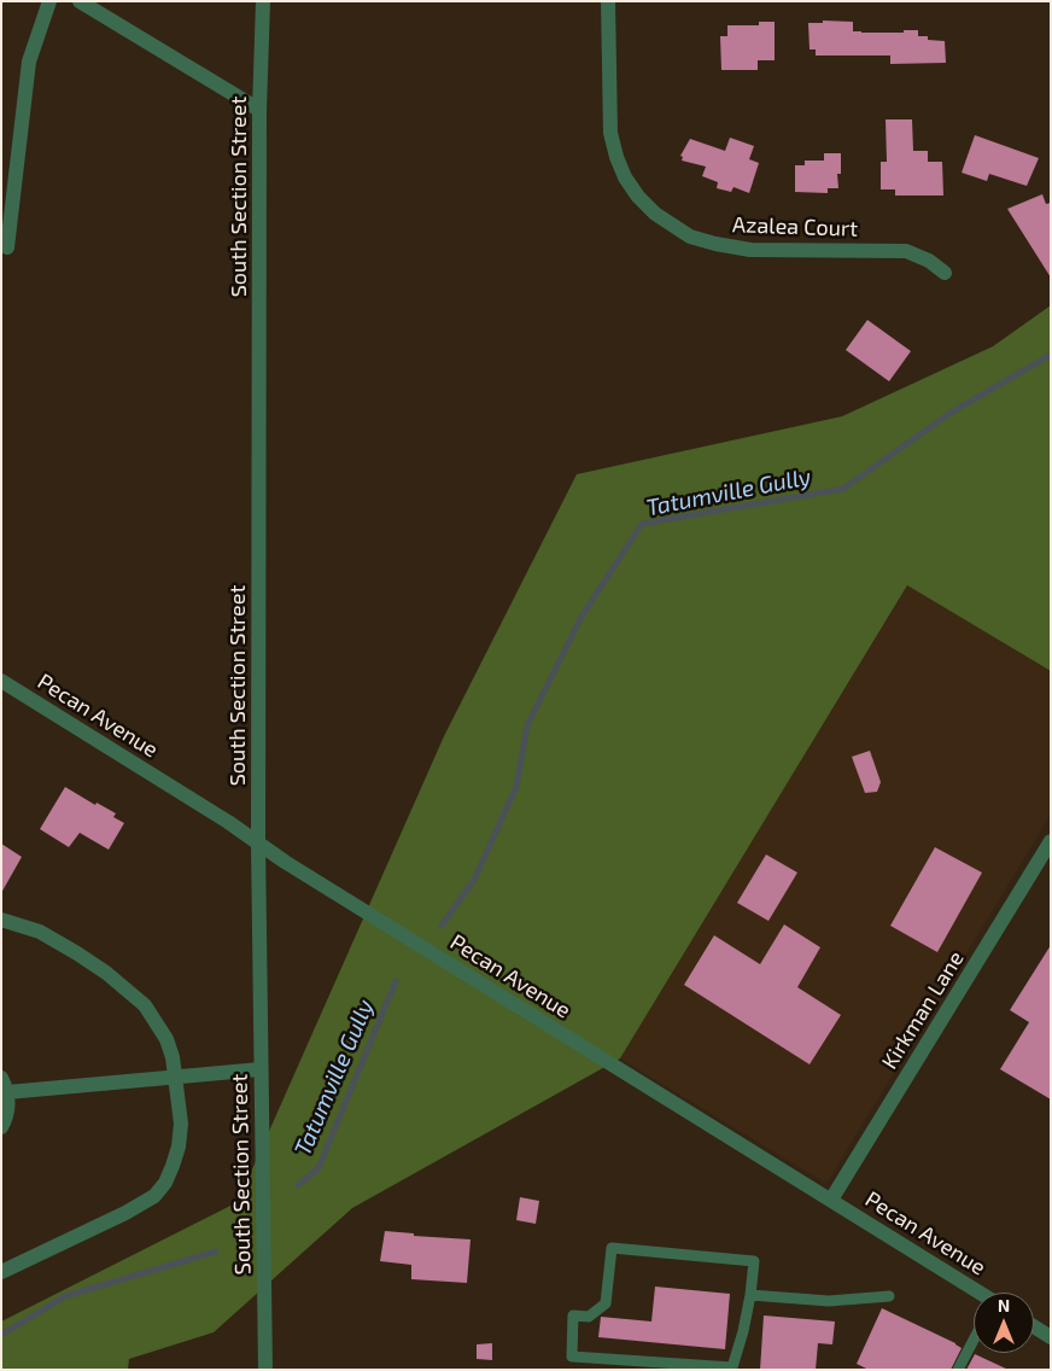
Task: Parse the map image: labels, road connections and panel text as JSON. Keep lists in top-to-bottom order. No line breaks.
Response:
{"streets":{"street":["South Section Street","Azalea Court","Pecan Avenue","Kirkman Lane"]},"crossings":[["South Section Street","Pecan Avenue"],["Pecan Avenue","Kirkman Lane"]],"water":["Tatumville Gully"],"north":"top"}
